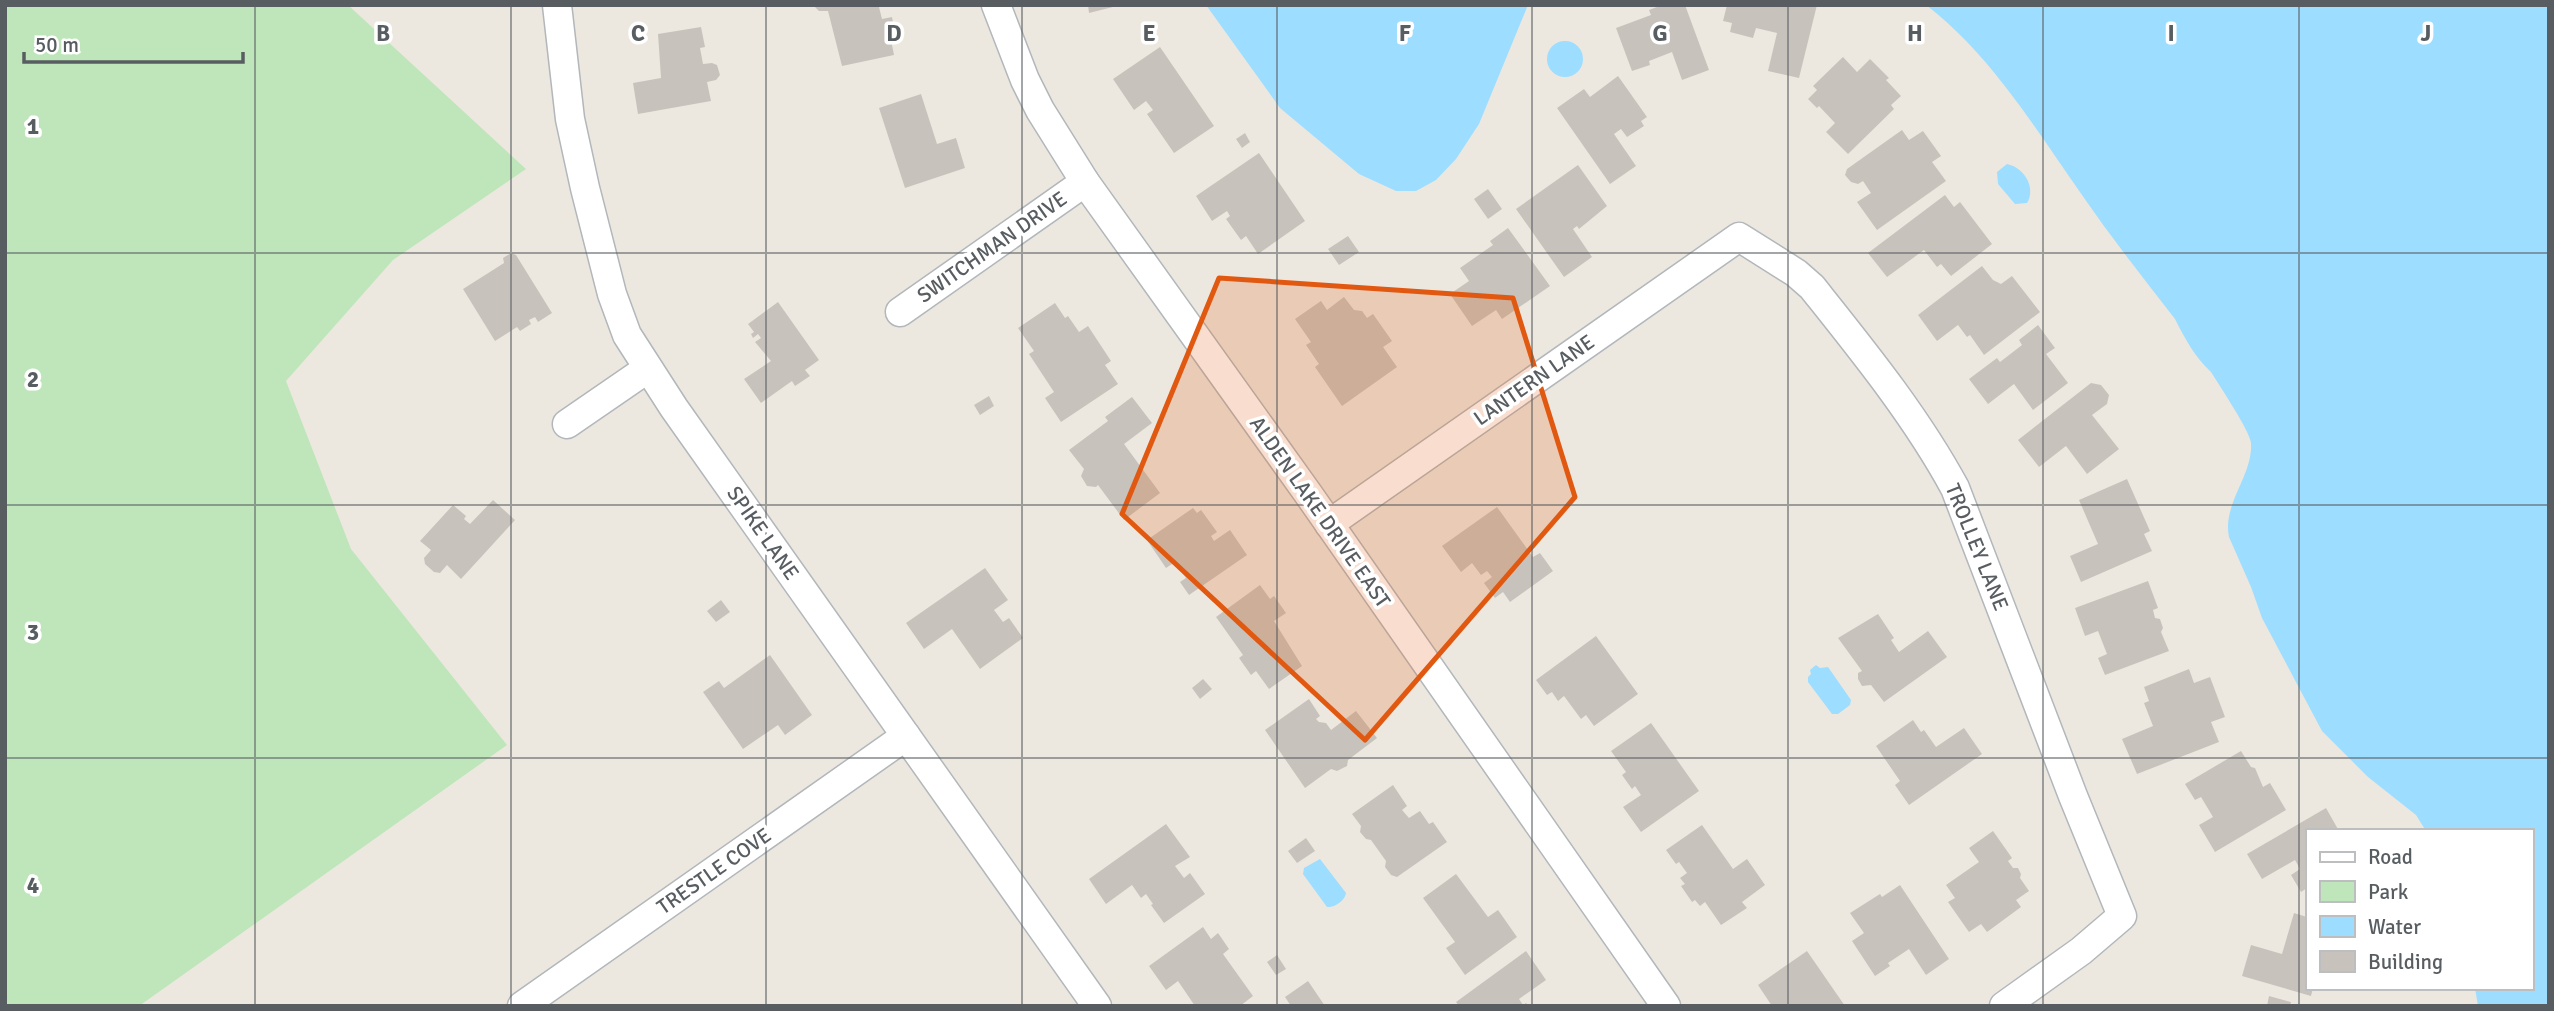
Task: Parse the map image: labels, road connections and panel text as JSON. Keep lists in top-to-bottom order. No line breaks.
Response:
{"streets":{"street":["SWITCHMAN DRIVE","LANTERN LANE","ALDEN LAKE DRIVE EAST","SPIKE LANE","TROLLEY LANE","TRESTLE COVE"]},"crossings":[["SWITCHMAN DRIVE","ALDEN LAKE DRIVE EAST"],["LANTERN LANE","ALDEN LAKE DRIVE EAST"],["LANTERN LANE","TROLLEY LANE"],["SPIKE LANE","TRESTLE COVE"]],"legend":["Road","Park","Water","Building"],"scale_bar":"50 m","grid":{"columns":["B","C","D","E","F","G","H","I","J"],"rows":["1","2","3","4"]}}
